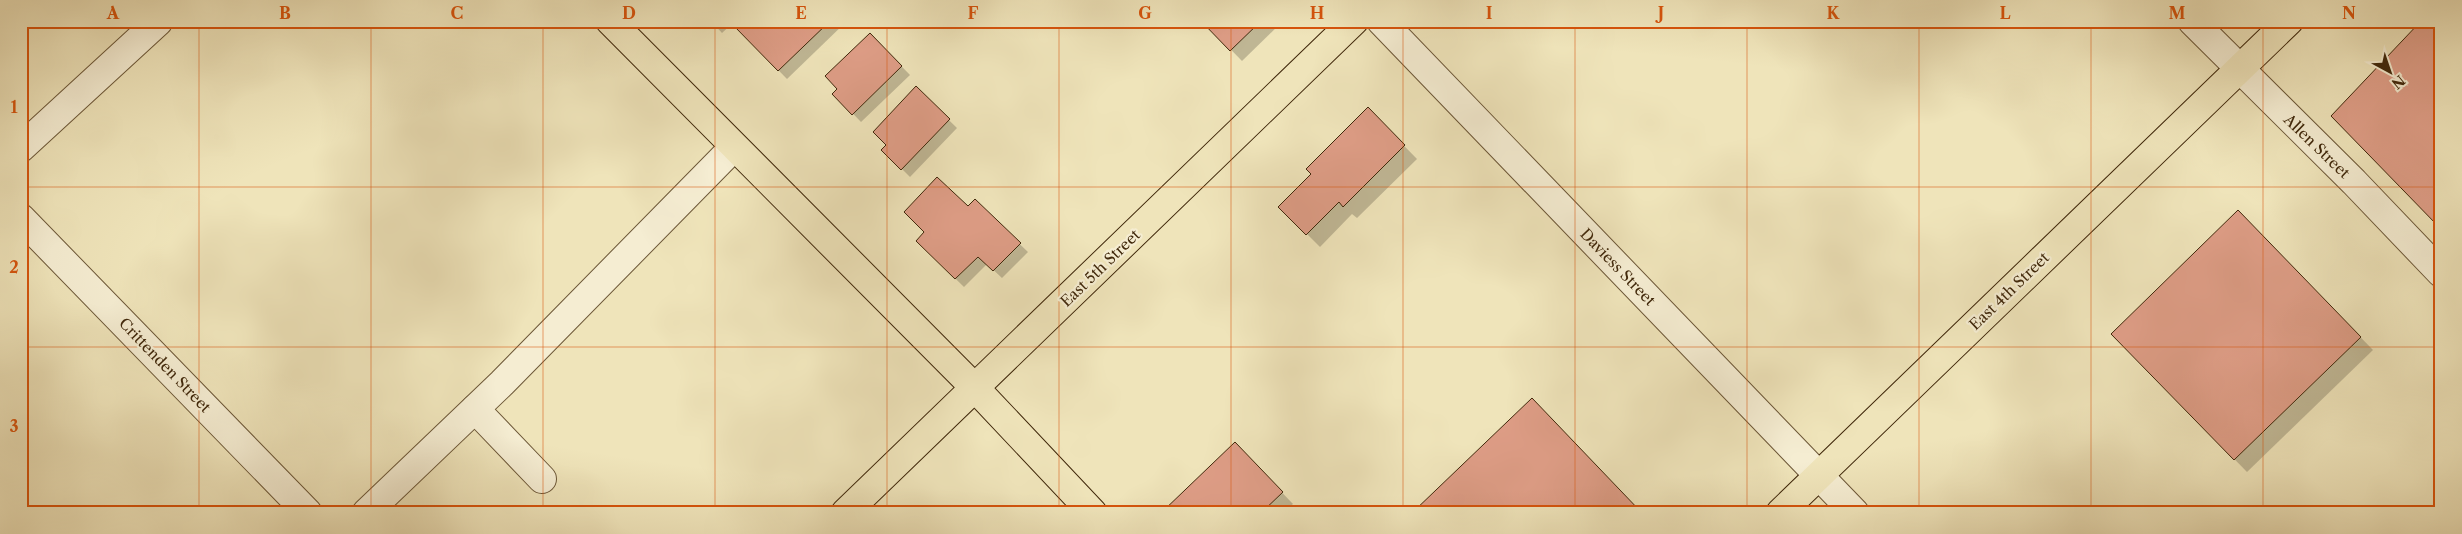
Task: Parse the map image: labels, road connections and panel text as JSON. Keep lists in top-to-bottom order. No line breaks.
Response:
{"streets":{"main road":["East 5th Street","East 4th Street"],"street":["Allen Street","Daviess Street","Crittenden Street"]},"crossings":[["Allen Street","East 4th Street"],["Daviess Street","East 4th Street"]],"north":"bottom right","grid":{"columns":["A","B","C","D","E","F","G","H","I","J","K","L","M","N"],"rows":["1","2","3"]}}
